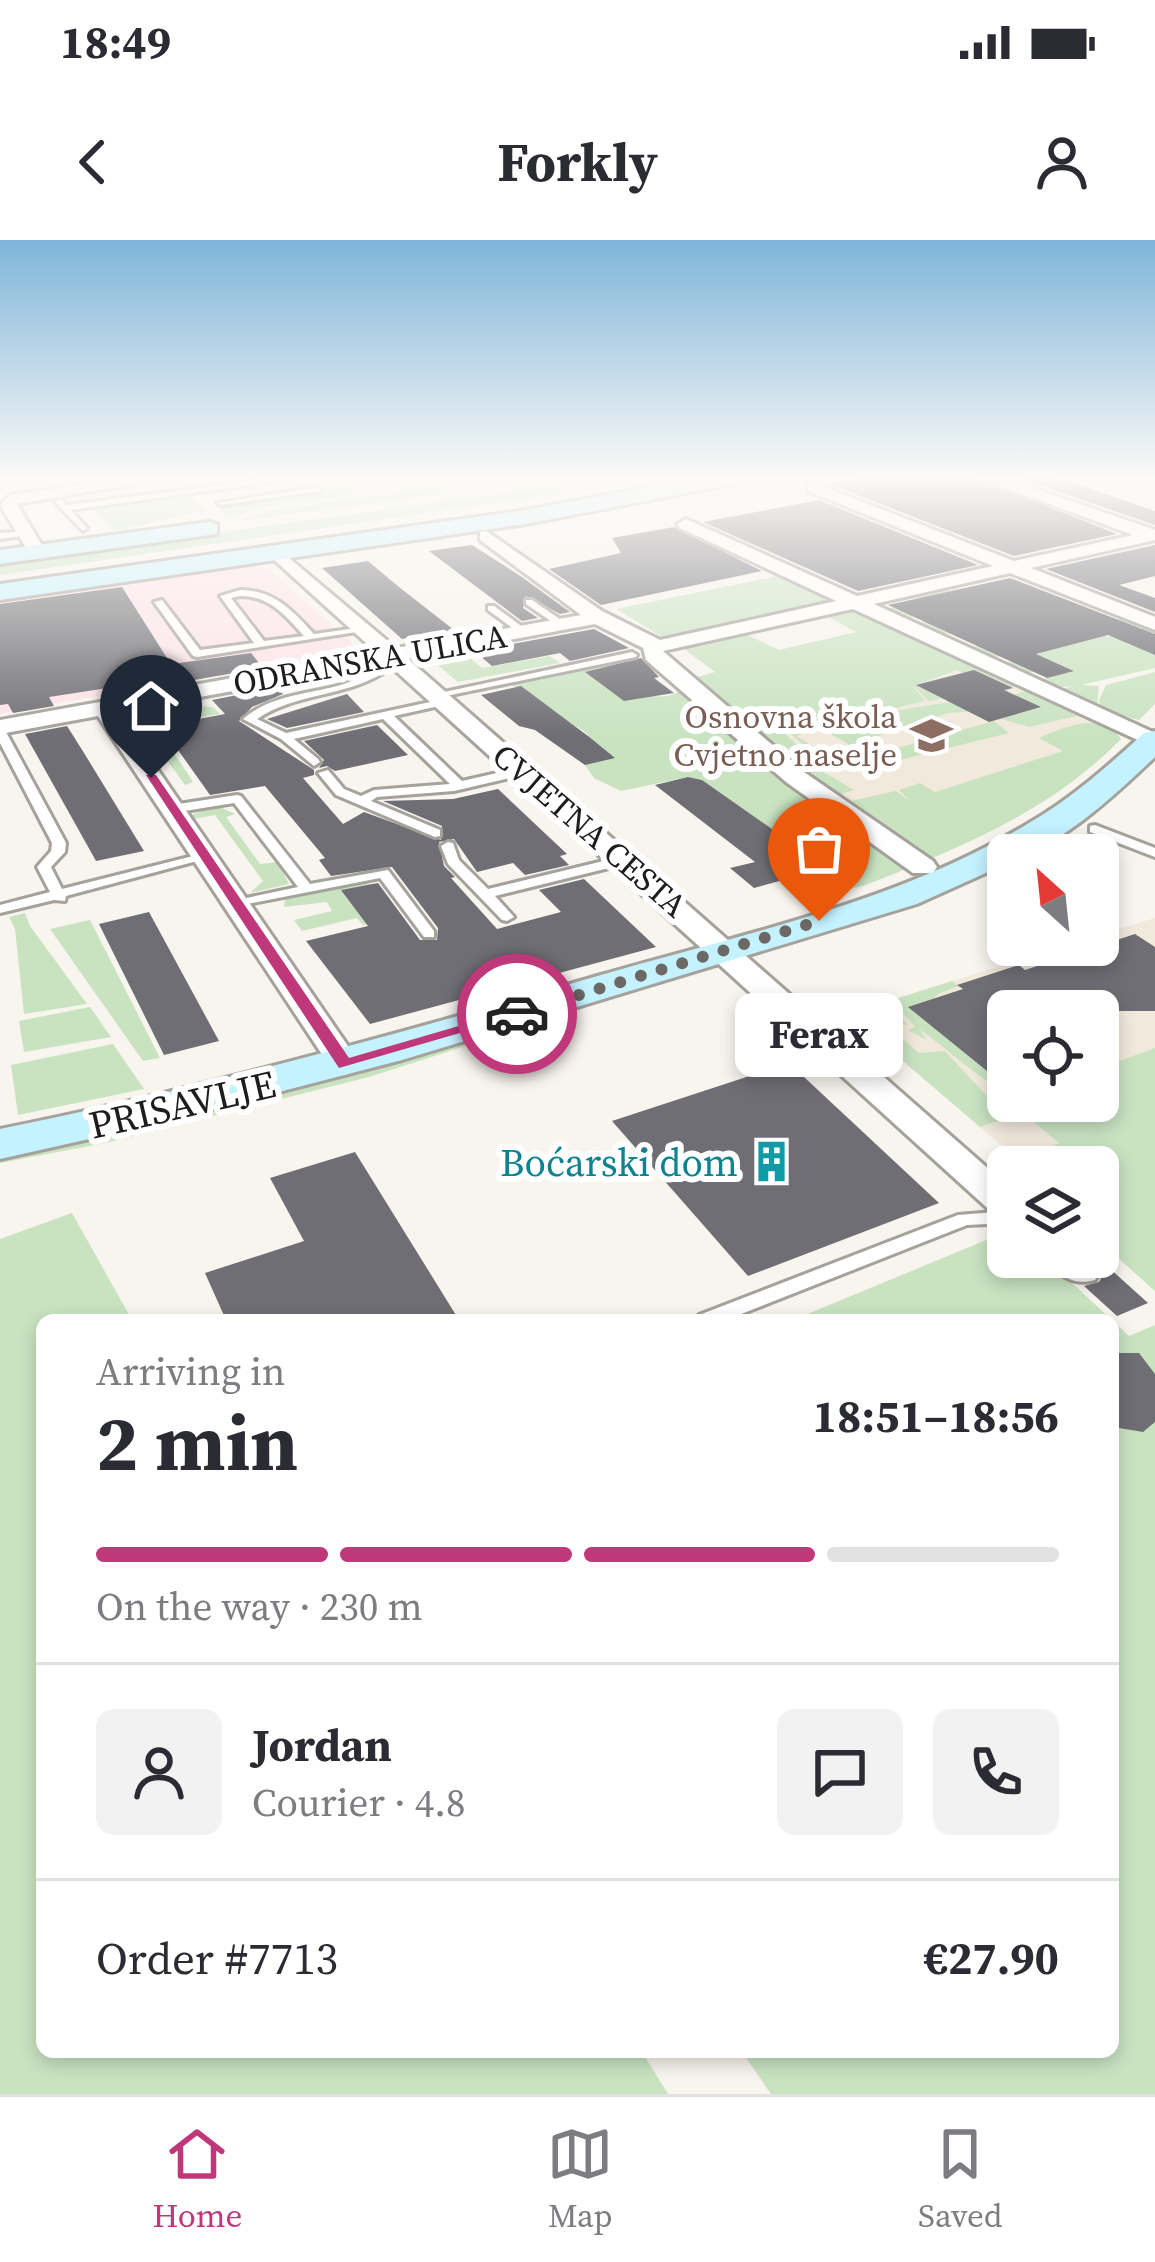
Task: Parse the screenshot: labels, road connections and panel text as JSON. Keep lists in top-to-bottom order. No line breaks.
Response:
{"streets":{"main road":["PRISAVLJE"],"street":["ODRANSKA ULICA","CVJETNA CESTA"]},"crossings":[["ODRANSKA ULICA","CVJETNA CESTA"],["CVJETNA CESTA","PRISAVLJE"]],"places":{"school or university":["Osnovna škola Cvjetno naselje"],"other":["Ferax"],"building":["Boćarski dom"]},"north":"top left","page":{"status":"18:49","header":"Forkly","bubble":"Ferax","heading":["2 min","Arriving in","18:51–18:56"],"panel":["Jordan","Courier · 4.8","Order #7713","€27.90"],"bar":"On the way · 230 m","tabs":["Home","Map","Saved"]}}
